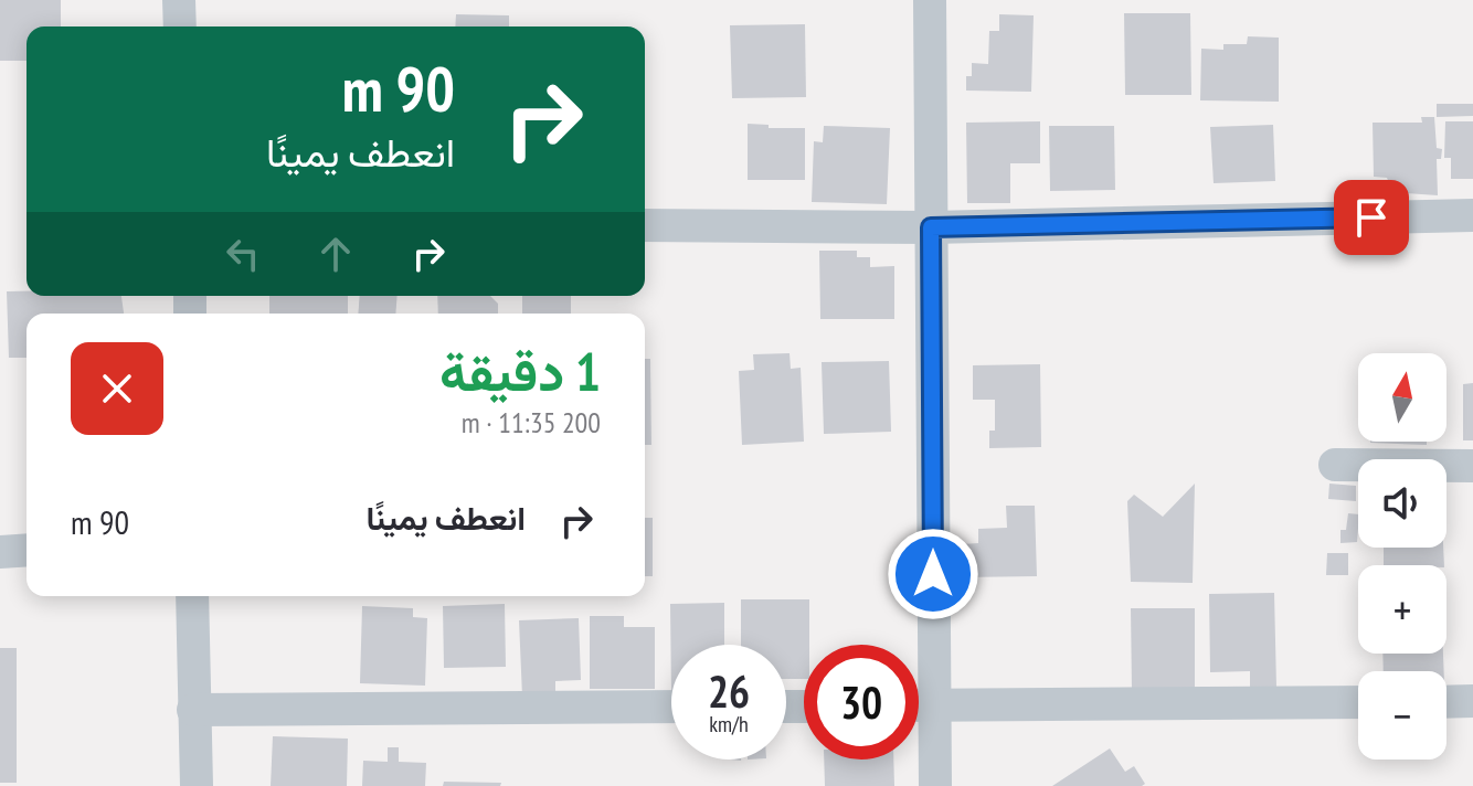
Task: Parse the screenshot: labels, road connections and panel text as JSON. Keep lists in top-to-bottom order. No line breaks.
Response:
{"north":"top","page":{"turn":["90 m","انعطف يمينًا"],"heading":["1 دقيقة","200 m · 11:35"],"map_buttons":["+","−"],"list":[{"name":"انعطف يمينًا","value":"90 m"}],"speed":"26 km/h","limit":"30"}}
